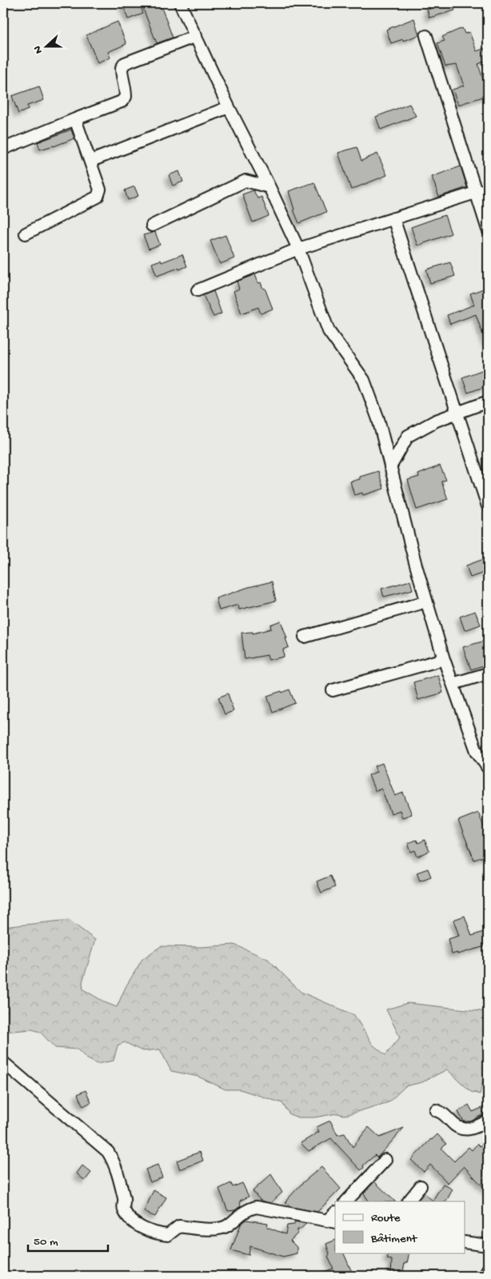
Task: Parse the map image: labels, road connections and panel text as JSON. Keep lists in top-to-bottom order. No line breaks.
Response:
{"legend":["Route","Bâtiment"],"scale_bar":"50 m","north":"left"}
